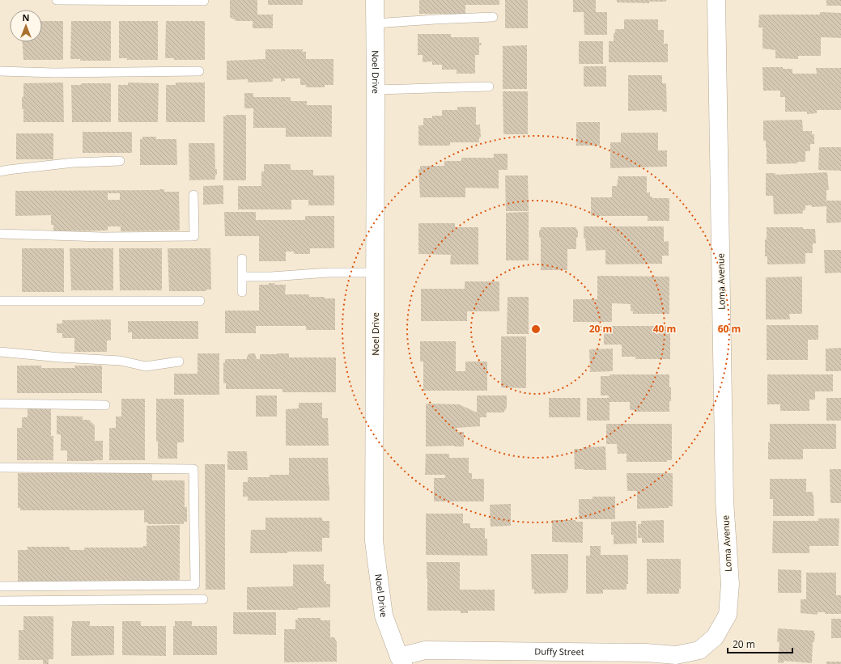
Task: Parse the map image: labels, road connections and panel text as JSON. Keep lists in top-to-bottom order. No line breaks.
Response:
{"streets":{"street":["Noel Drive","Loma Avenue","Duffy Street"]},"crossings":[["Noel Drive","Duffy Street"],["Loma Avenue","Duffy Street"]],"scale_bar":"20 m","north":"top","rings":["20 m","40 m","60 m"]}
